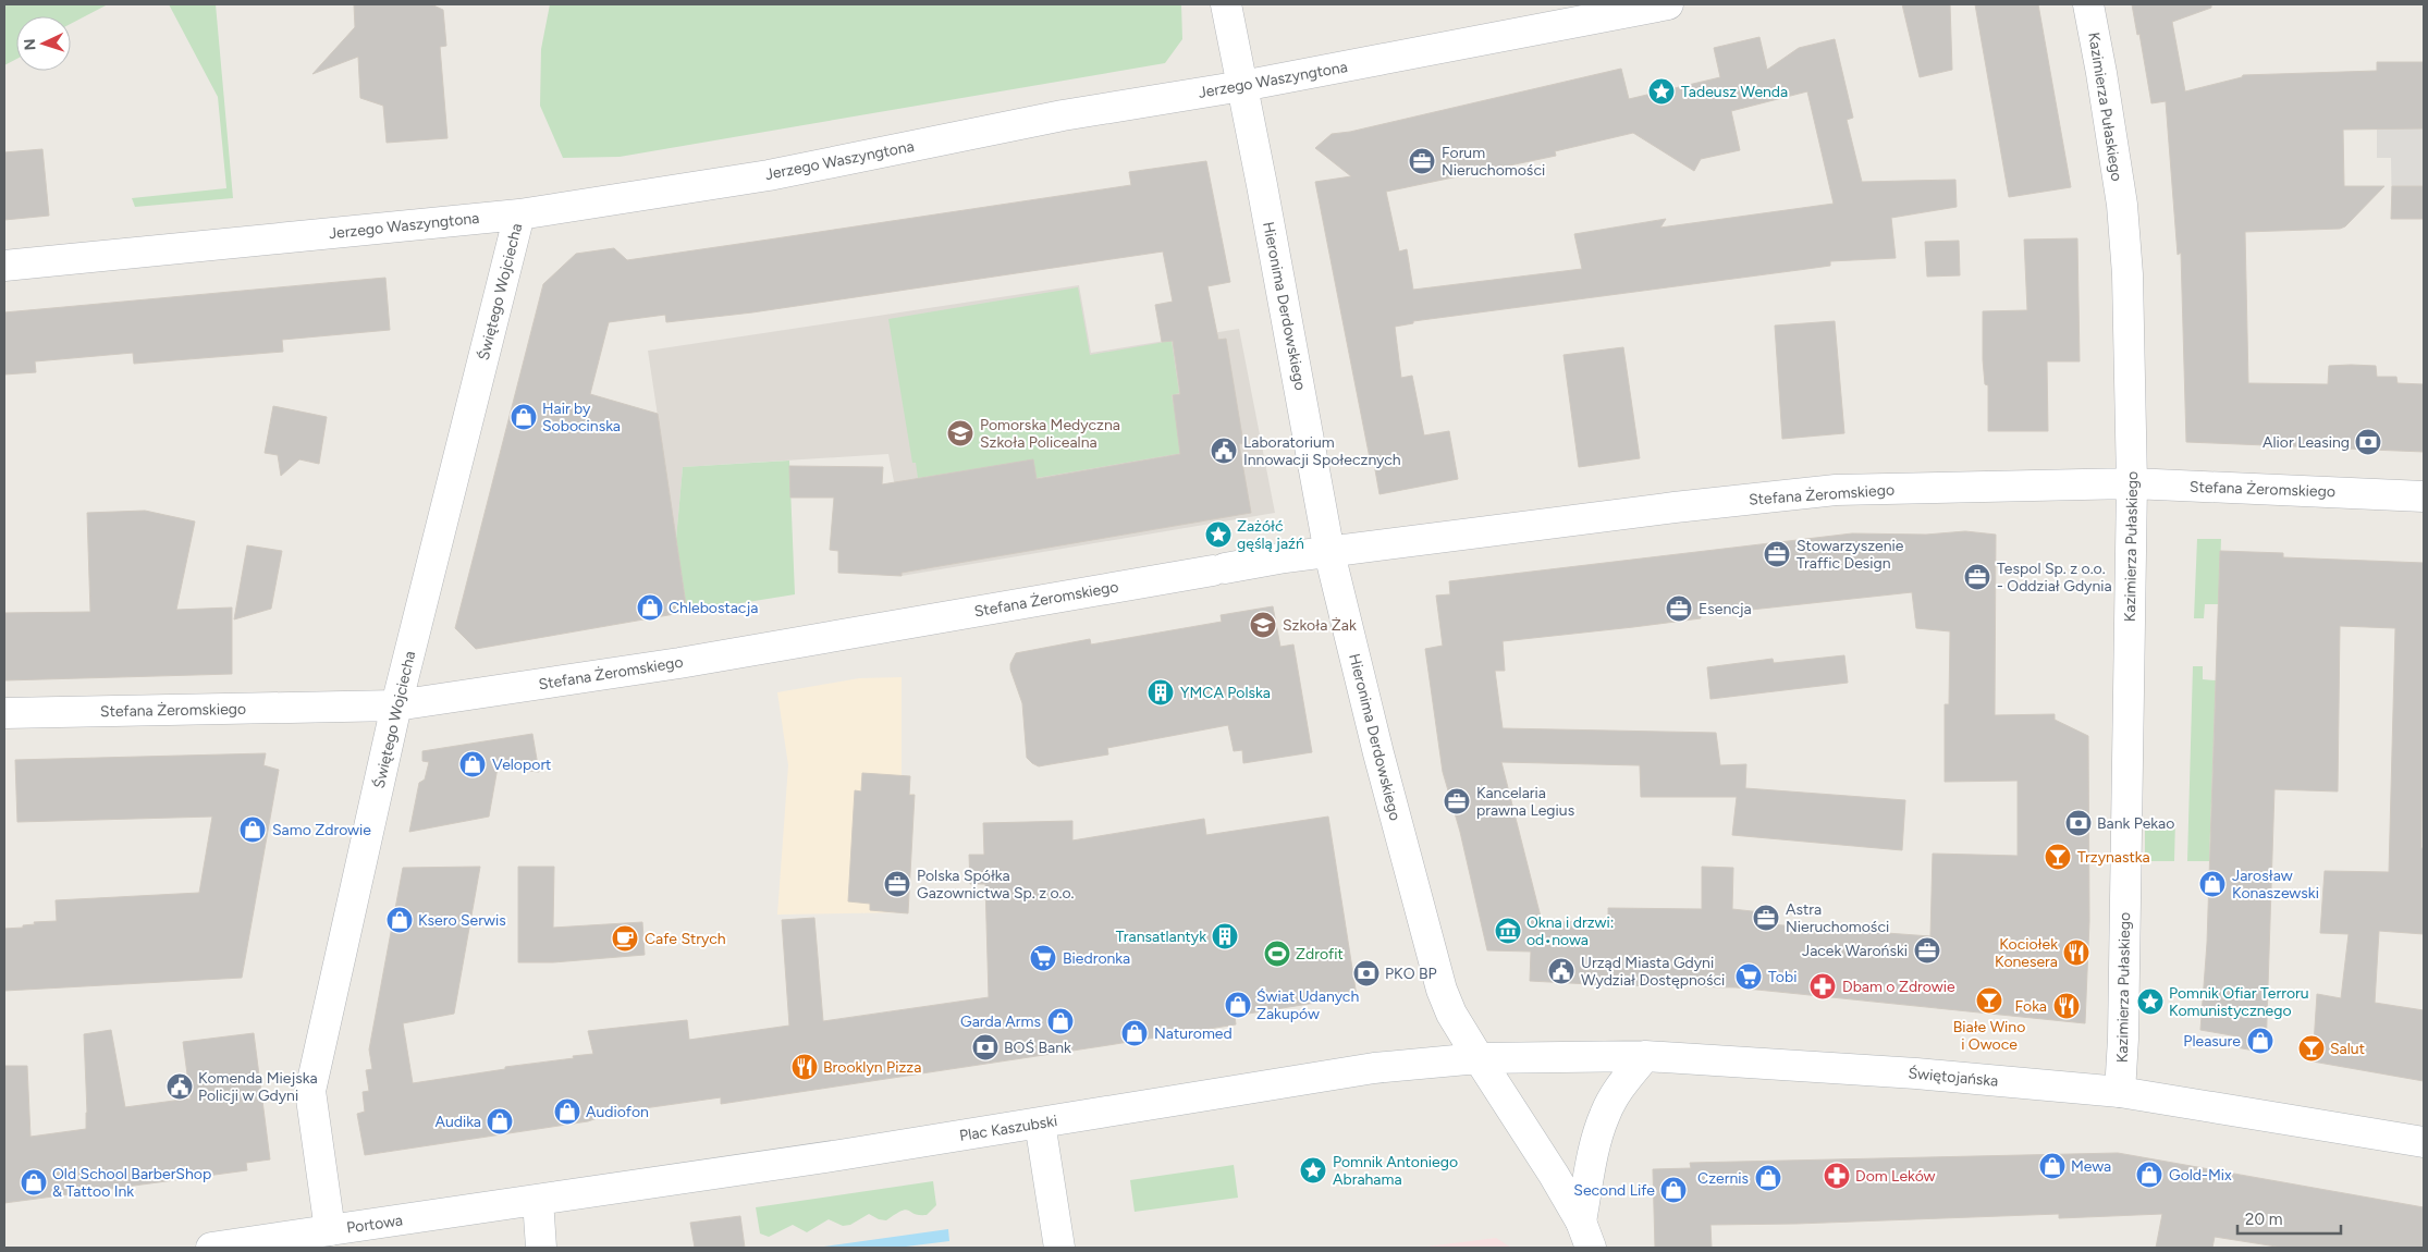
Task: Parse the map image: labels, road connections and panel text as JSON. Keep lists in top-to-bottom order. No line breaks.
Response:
{"streets":{"street":["Jerzego Waszyngtona","Kazimierza Pułaskiego","Świętego Wojciecha","Hieronima Derdowskiego","Stefana Żeromskiego","Świętojańska","Plac Kaszubski","Portowa"]},"crossings":[["Jerzego Waszyngtona","Świętego Wojciecha"],["Jerzego Waszyngtona","Hieronima Derdowskiego"],["Kazimierza Pułaskiego","Stefana Żeromskiego"],["Kazimierza Pułaskiego","Świętojańska"],["Świętego Wojciecha","Stefana Żeromskiego"],["Świętego Wojciecha","Portowa"],["Hieronima Derdowskiego","Stefana Żeromskiego"],["Hieronima Derdowskiego","Świętojańska"],["Hieronima Derdowskiego","Plac Kaszubski"],["Świętojańska","Plac Kaszubski"],["Plac Kaszubski","Portowa"]],"places":{"place":["Tadeusz Wenda","Zażółć gęślą jaźń","Pomnik Ofiar Terroru Komunistycznego","Pomnik Antoniego Abrahama"],"office":["Forum Nieruchomości","Stowarzyszenie Traffic Design","Tespol Sp. z o.o. - Oddział Gdynia","Esencja","Kancelaria prawna Legius","Polska Spółka Gazownictwa Sp. z o.o.","Astra Nieruchomości","Jacek Waroński"],"shop":["Hair by Sobocinska","Chlebostacja","Veloport","Samo Zdrowie","Jarosław Konaszewski","Ksero Serwis","Świat Udanych Zakupów","Garda Arms","Naturomed","Pleasure","Audiofon","Audika","Mewa","Gold-Mix","Czernis","Old School BarberShop & Tattoo Ink","Second Life"],"school or university":["Pomorska Medyczna Szkoła Policealna","Szkoła Żak"],"bank":["Alior Leasing","Bank Pekao","PKO BP","BOŚ Bank"],"public building":["Laboratorium Innowacji Społecznych","Urząd Miasta Gdyni Wydział Dostępności","Komenda Miejska Policji w Gdyni"],"building":["YMCA Polska","Transatlantyk"],"bar":["Trzynastka","Białe Wino i Owoce","Salut"],"museum":["Okna i drzwi: od•nowa"],"cafe":["Cafe Strych"],"restaurant":["Kociołek Konesera","Foka","Brooklyn Pizza"],"sports":["Zdrofit"],"supermarket":["Biedronka","Tobi"],"pharmacy":["Dbam o Zdrowie","Dom Leków"]},"scale_bar":"20 m","north":"left"}
